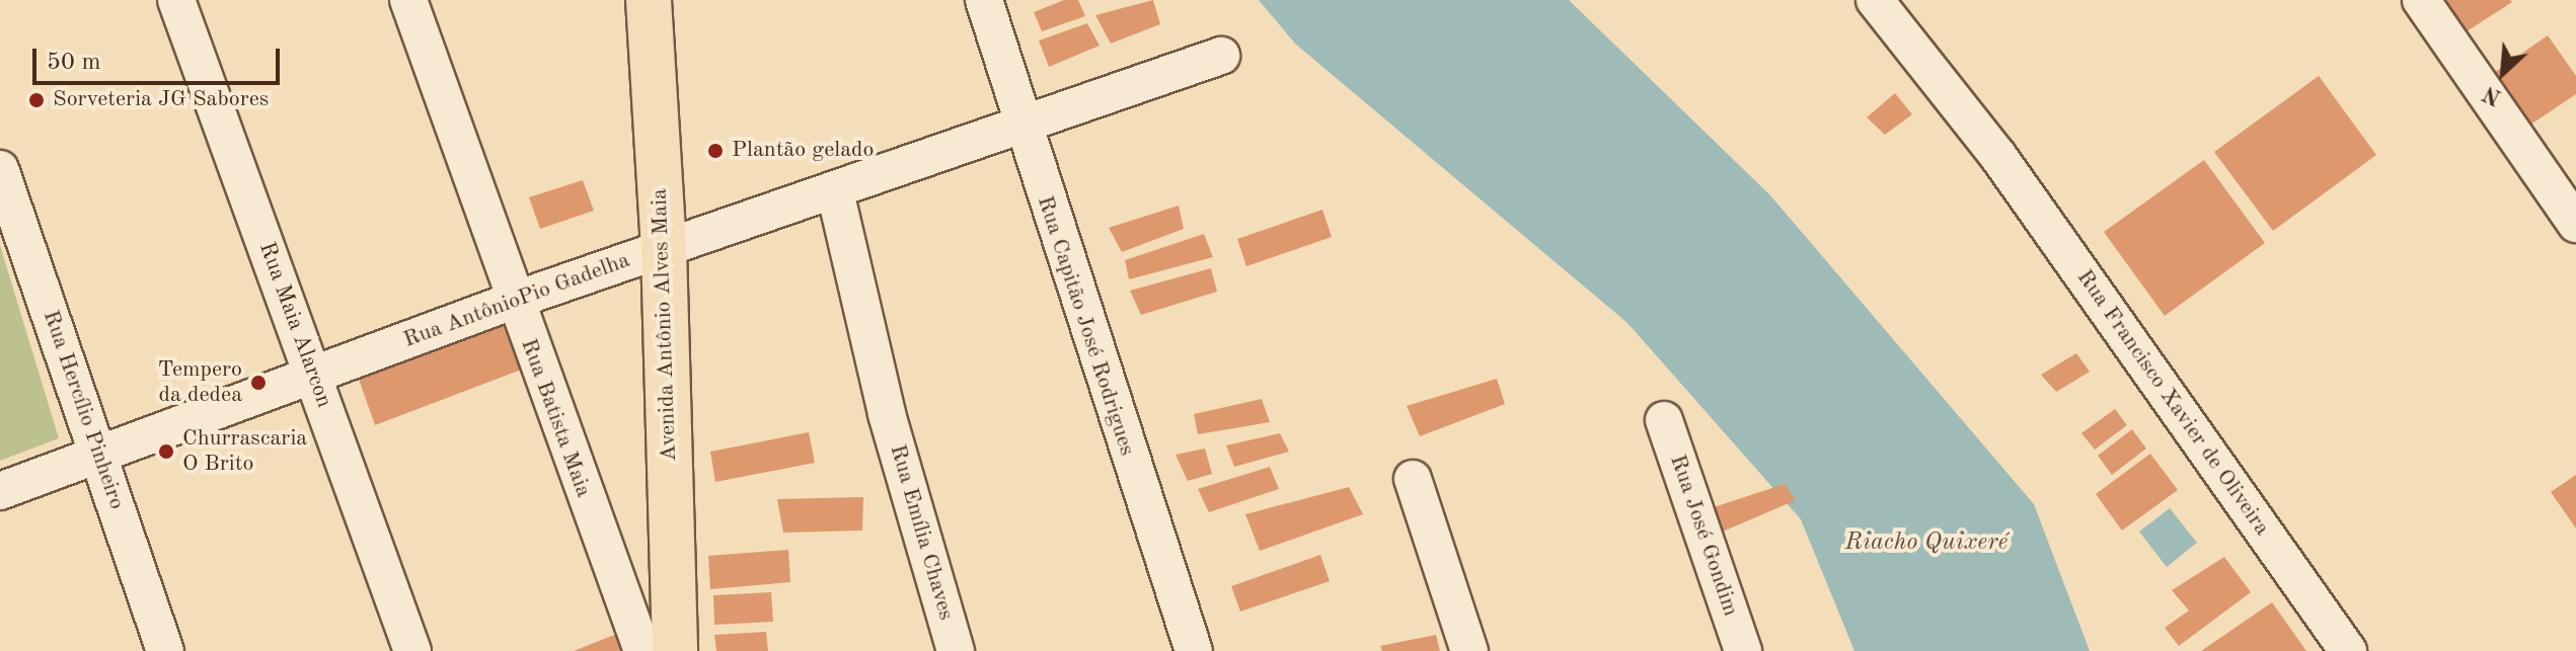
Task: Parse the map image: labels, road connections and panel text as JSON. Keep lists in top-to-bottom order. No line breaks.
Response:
{"streets":{"main road":["Avenida Antônio Alves Maia"],"street":["Rua AntônioPio Gadelha","Rua Maia Alarcon","Rua Capitão José Rodrigues","Rua Francisco Xavier de Oliveira","Rua Hercílio Pinheiro","Rua Batista Maia","Rua Emília Chaves","Rua José Gondim"]},"crossings":[["Rua AntônioPio Gadelha","Rua Maia Alarcon"],["Rua AntônioPio Gadelha","Avenida Antônio Alves Maia"],["Rua AntônioPio Gadelha","Rua Capitão José Rodrigues"],["Rua AntônioPio Gadelha","Rua Hercílio Pinheiro"],["Rua AntônioPio Gadelha","Rua Batista Maia"],["Rua AntônioPio Gadelha","Rua Emília Chaves"]],"water":["Riacho Quixeré"],"places":["Sorveteria JG Sabores","Plantão gelado","Tempero da dedea","Churrascaria O Brito"],"scale_bar":"50 m","north":"bottom left"}
